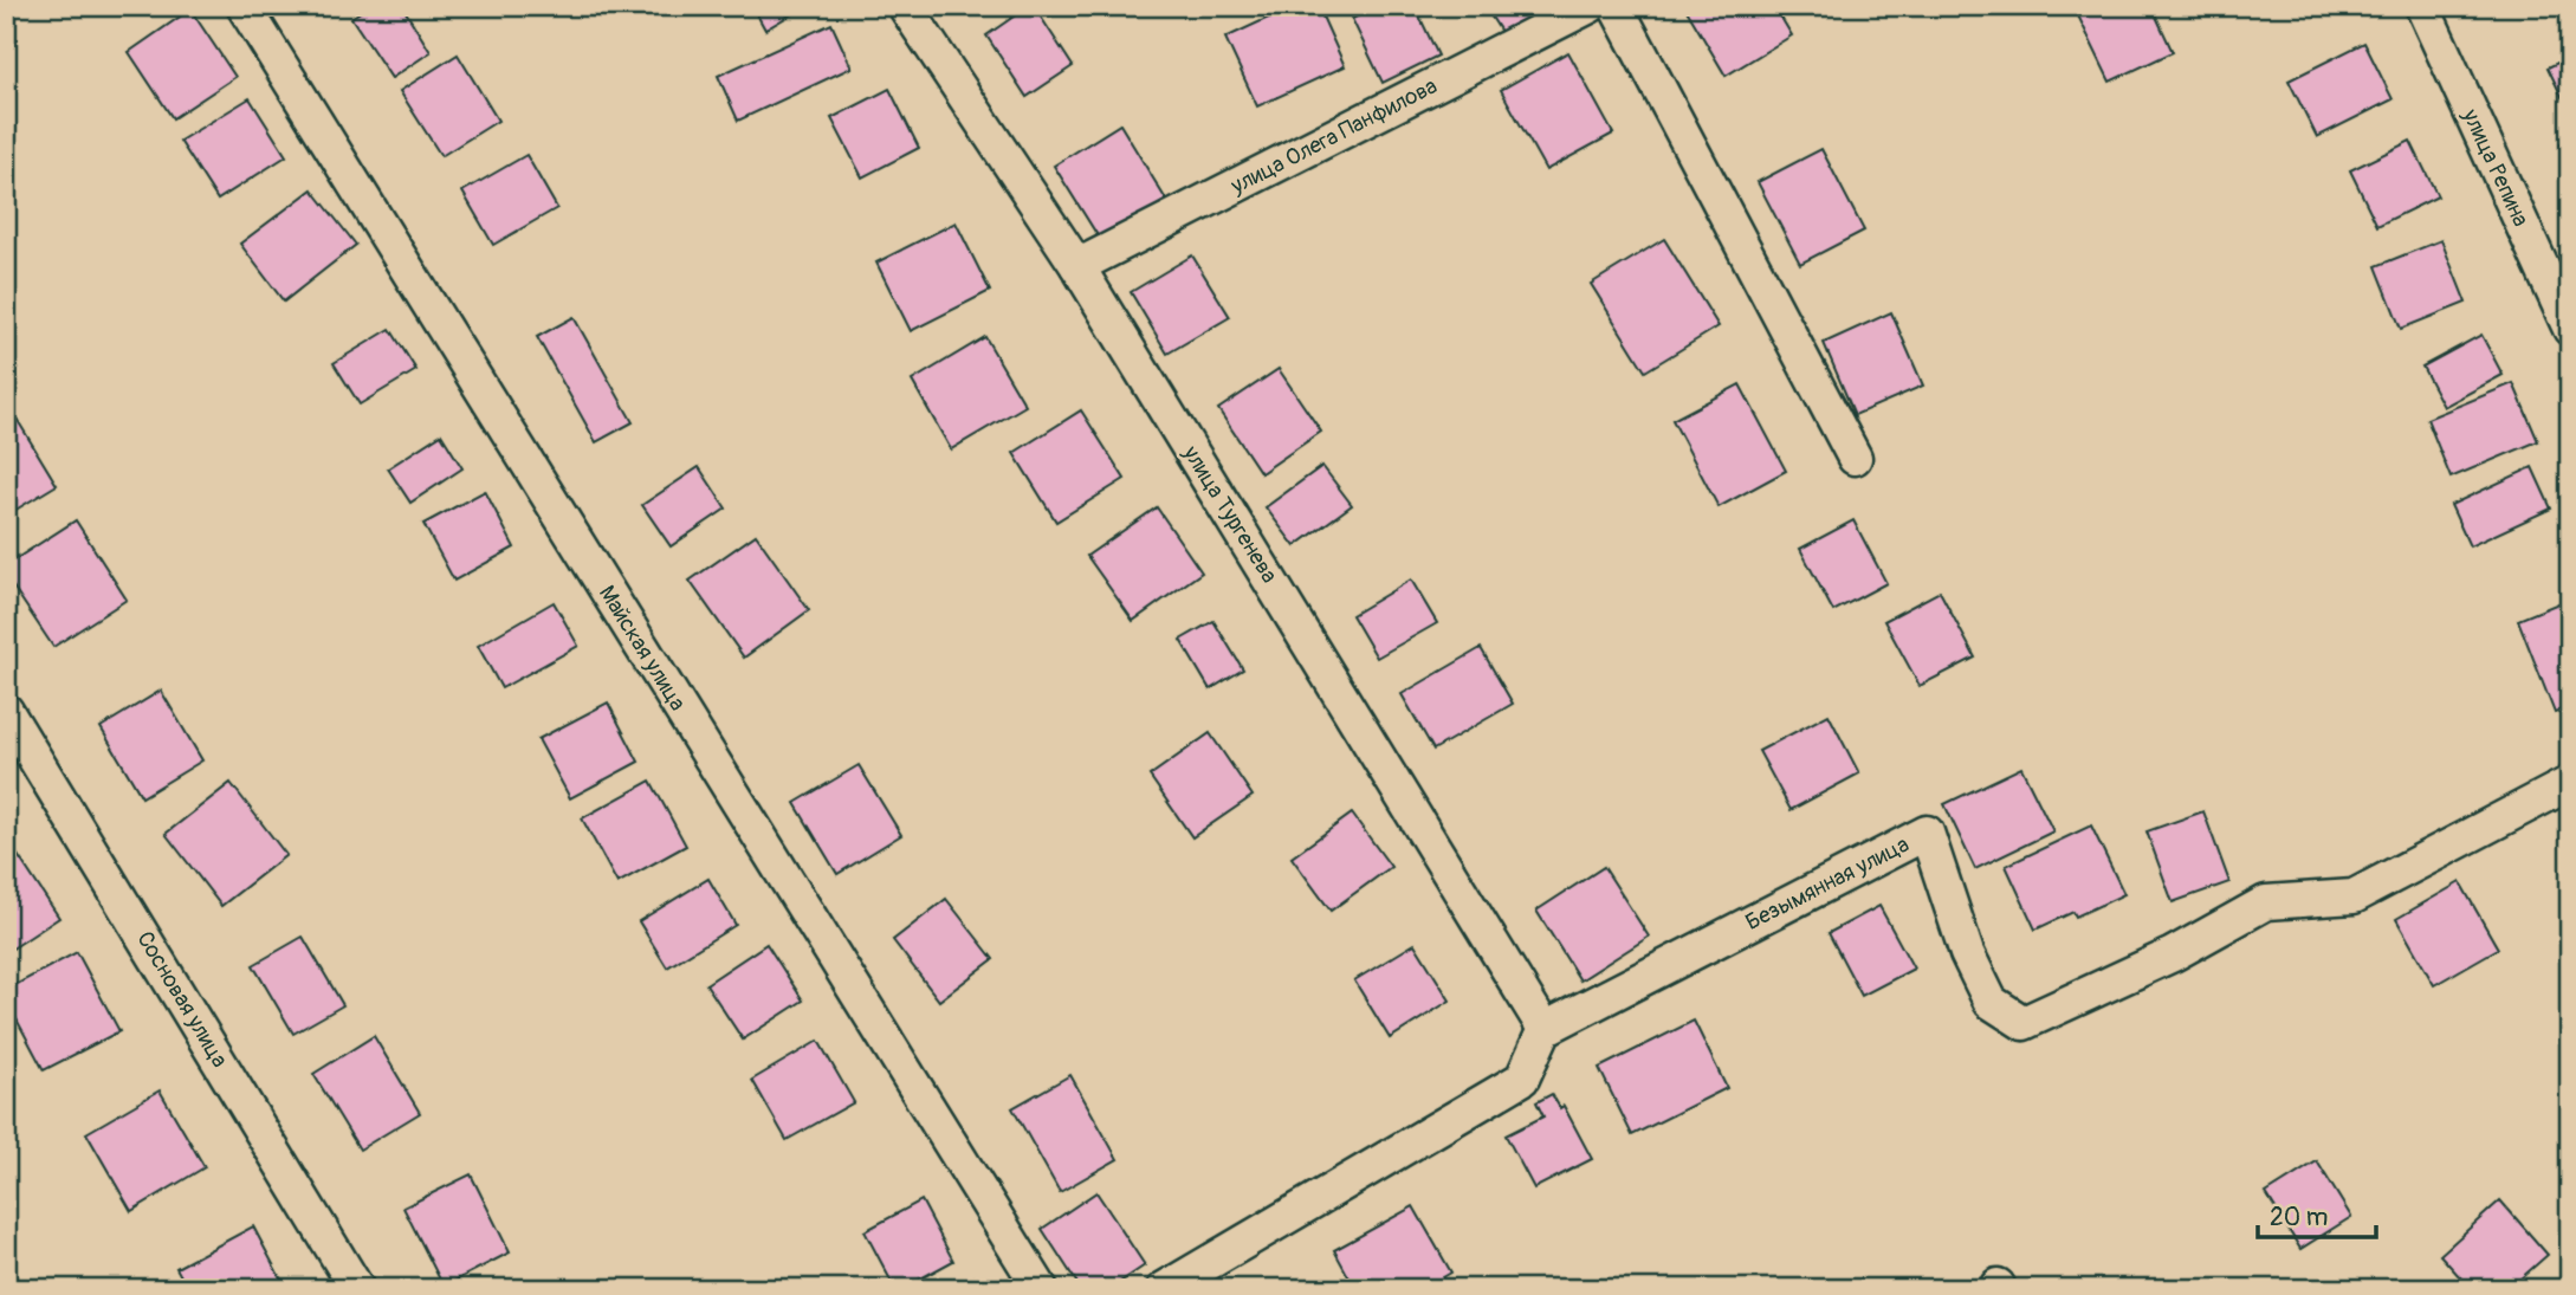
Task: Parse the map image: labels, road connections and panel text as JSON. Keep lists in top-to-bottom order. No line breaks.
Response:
{"streets":{"street":["улица Олега Панфилова","улица Репина","улица Тургенева","Майская улица","Безымянная улица","Сосновая улица"]},"crossings":[["улица Олега Панфилова","улица Тургенева"],["улица Тургенева","Безымянная улица"]],"scale_bar":"20 m"}
